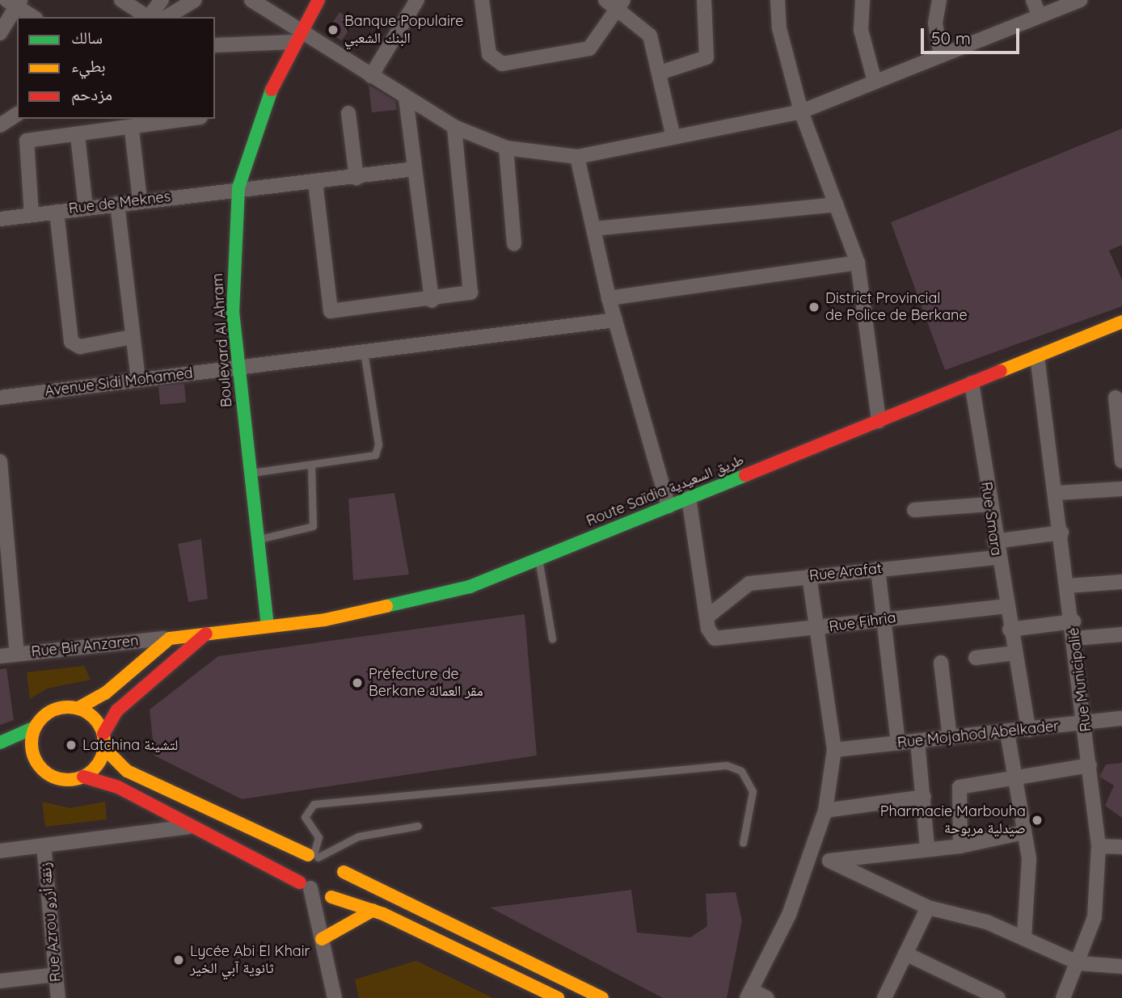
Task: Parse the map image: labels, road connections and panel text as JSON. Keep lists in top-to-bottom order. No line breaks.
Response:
{"streets":{"main road":["Boulevard Al Ahram","Route Saïdia طريق السعيدية"],"street":["Rue de Meknes","Avenue Sidi Mohamed","Rue Smara","Rue Arafat","Rue Fihria","Rue Bir Anzaren","Rue Municipalié","Rue Mojahod Abelkader","Rue Azrou زنقة أزرو"]},"crossings":[["Rue de Meknes","Boulevard Al Ahram"],["Boulevard Al Ahram","Avenue Sidi Mohamed"],["Boulevard Al Ahram","Route Saïdia طريق السعيدية"],["Route Saïdia طريق السعيدية","Rue Smara"],["Route Saïdia طريق السعيدية","Rue Bir Anzaren"],["Route Saïdia طريق السعيدية","Rue Municipalié"],["Rue Smara","Rue Arafat"],["Rue Smara","Rue Fihria"],["Rue Smara","Rue Mojahod Abelkader"],["Rue Arafat","Rue Fihria"],["Rue Municipalié","Rue Mojahod Abelkader"]],"places":["Banque Populaire البنك الشعبي","District Provincial de Police de Berkane","Préfecture de Berkane مقر العمالة","Latchina لتشينة","Pharmacie Marbouha صيدلية مربوحة","Lycée Abi El Khair ثانوية آبي الخير"],"legend":["سالك","بطيء","مزدحم"],"scale_bar":"50 m"}
